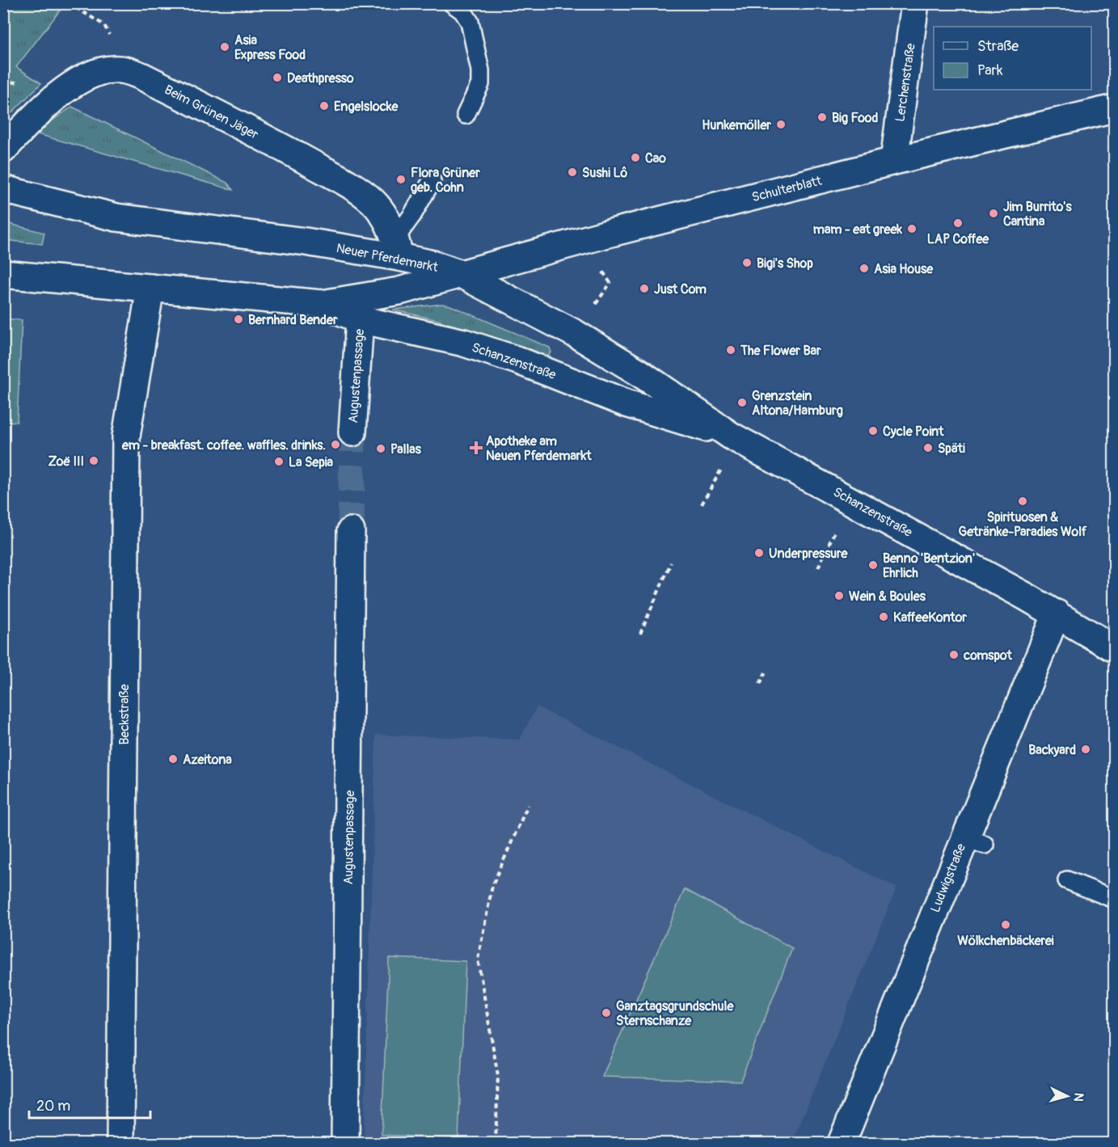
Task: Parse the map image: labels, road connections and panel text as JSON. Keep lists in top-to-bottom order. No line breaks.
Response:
{"streets":{"street":["Lerchenstraße","Beim Grünen Jäger","Schulterblatt","Neuer Pferdemarkt","Schanzenstraße","Augustenpassage","Beckstraße","Ludwigstraße"]},"crossings":[["Lerchenstraße","Schulterblatt"],["Beim Grünen Jäger","Neuer Pferdemarkt"],["Schulterblatt","Neuer Pferdemarkt"],["Schulterblatt","Schanzenstraße"],["Neuer Pferdemarkt","Schanzenstraße"],["Neuer Pferdemarkt","Beckstraße"],["Schanzenstraße","Augustenpassage"],["Schanzenstraße","Ludwigstraße"]],"places":{"other":["Asia Express Food","Deathpresso","Engelslocke","Big Food","Hunkemöller","Cao","Sushi Lô","Flora Grüner geb. Cohn","Jim Burrito's Cantina","LAP Coffee","mam - eat greek","Bigi's Shop","Asia House","Just Com","Bernhard Bender","The Flower Bar","Grenzstein Altona/Hamburg","Cycle Point","em - breakfast. coffee. waffles. drinks.","Späti","Pallas","Zoë III","La Sepia","Spirituosen & Getränke-Paradies Wolf","Underpressure","Benno 'Bentzion' Ehrlich","Wein & Boules","KaffeeKontor","comspot","Backyard","Azeitona","Wölkchenbäckerei","Ganztagsgrundschule Sternschanze"],"health":["Apotheke am Neuen Pferdemarkt"]},"legend":["Straße","Park"],"scale_bar":"20 m","north":"right"}
